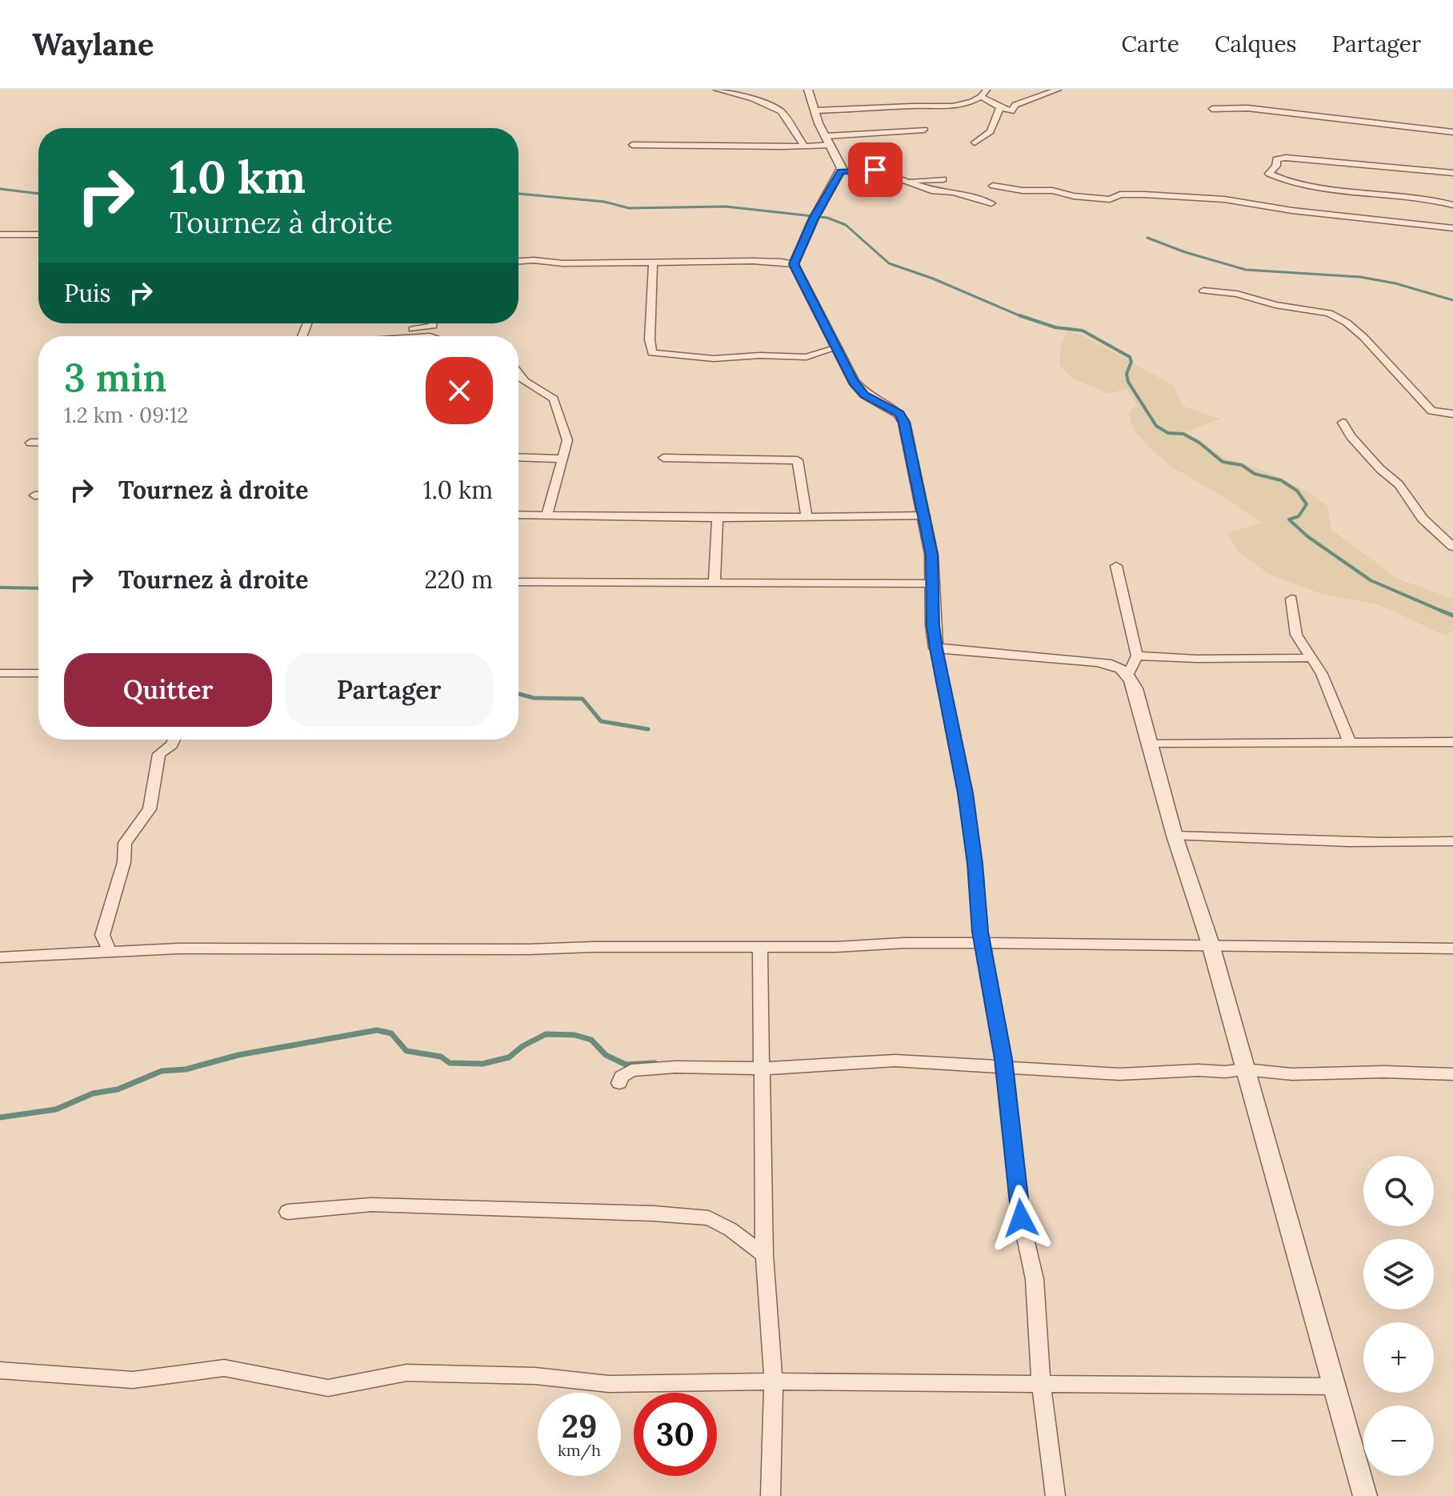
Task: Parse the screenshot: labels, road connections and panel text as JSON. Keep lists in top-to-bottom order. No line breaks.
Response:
{"page":{"header":"Waylane","nav":["Carte","Calques","Partager"],"turn":["1.0 km","Tournez à droite"],"then":"Puis","heading":["3 min","1.2 km · 09:12"],"list":[{"name":"Tournez à droite","value":"1.0 km"},{"name":"Tournez à droite","value":"220 m"}],"buttons":["Quitter","Partager"],"map_buttons":["+","−"],"speed":"29 km/h","limit":"30"}}
